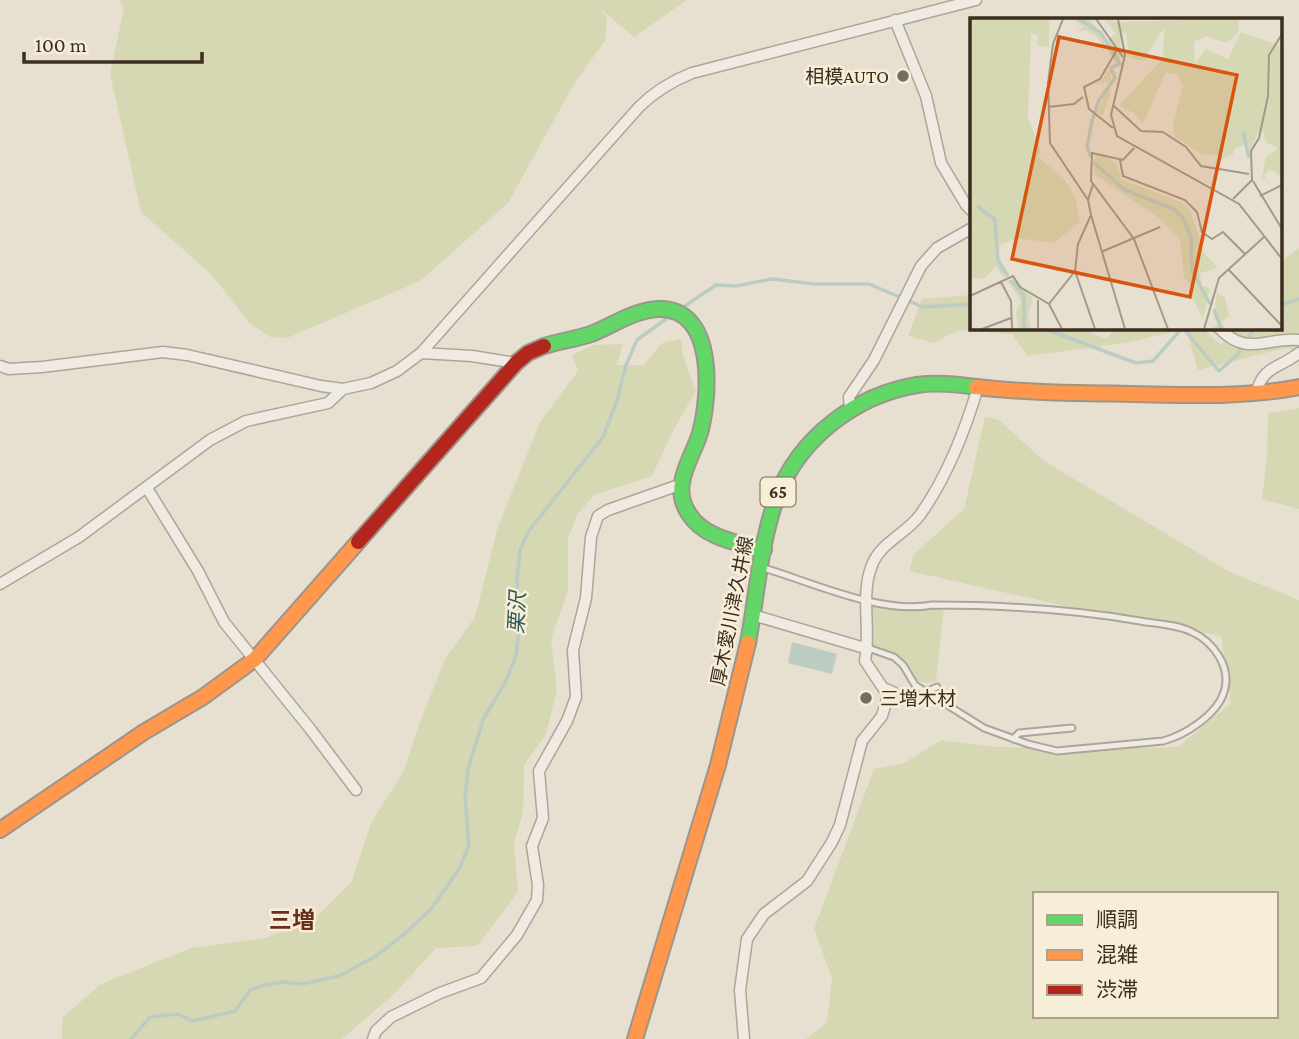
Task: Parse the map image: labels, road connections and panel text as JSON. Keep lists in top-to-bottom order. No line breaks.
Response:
{"streets":{"street":["65","厚木愛川津久井線"]},"districts":["三増"],"water":["栗沢"],"places":["相模AUTO","三増木材"],"legend":["順調","混雑","渋滞"],"scale_bar":"100 m"}
